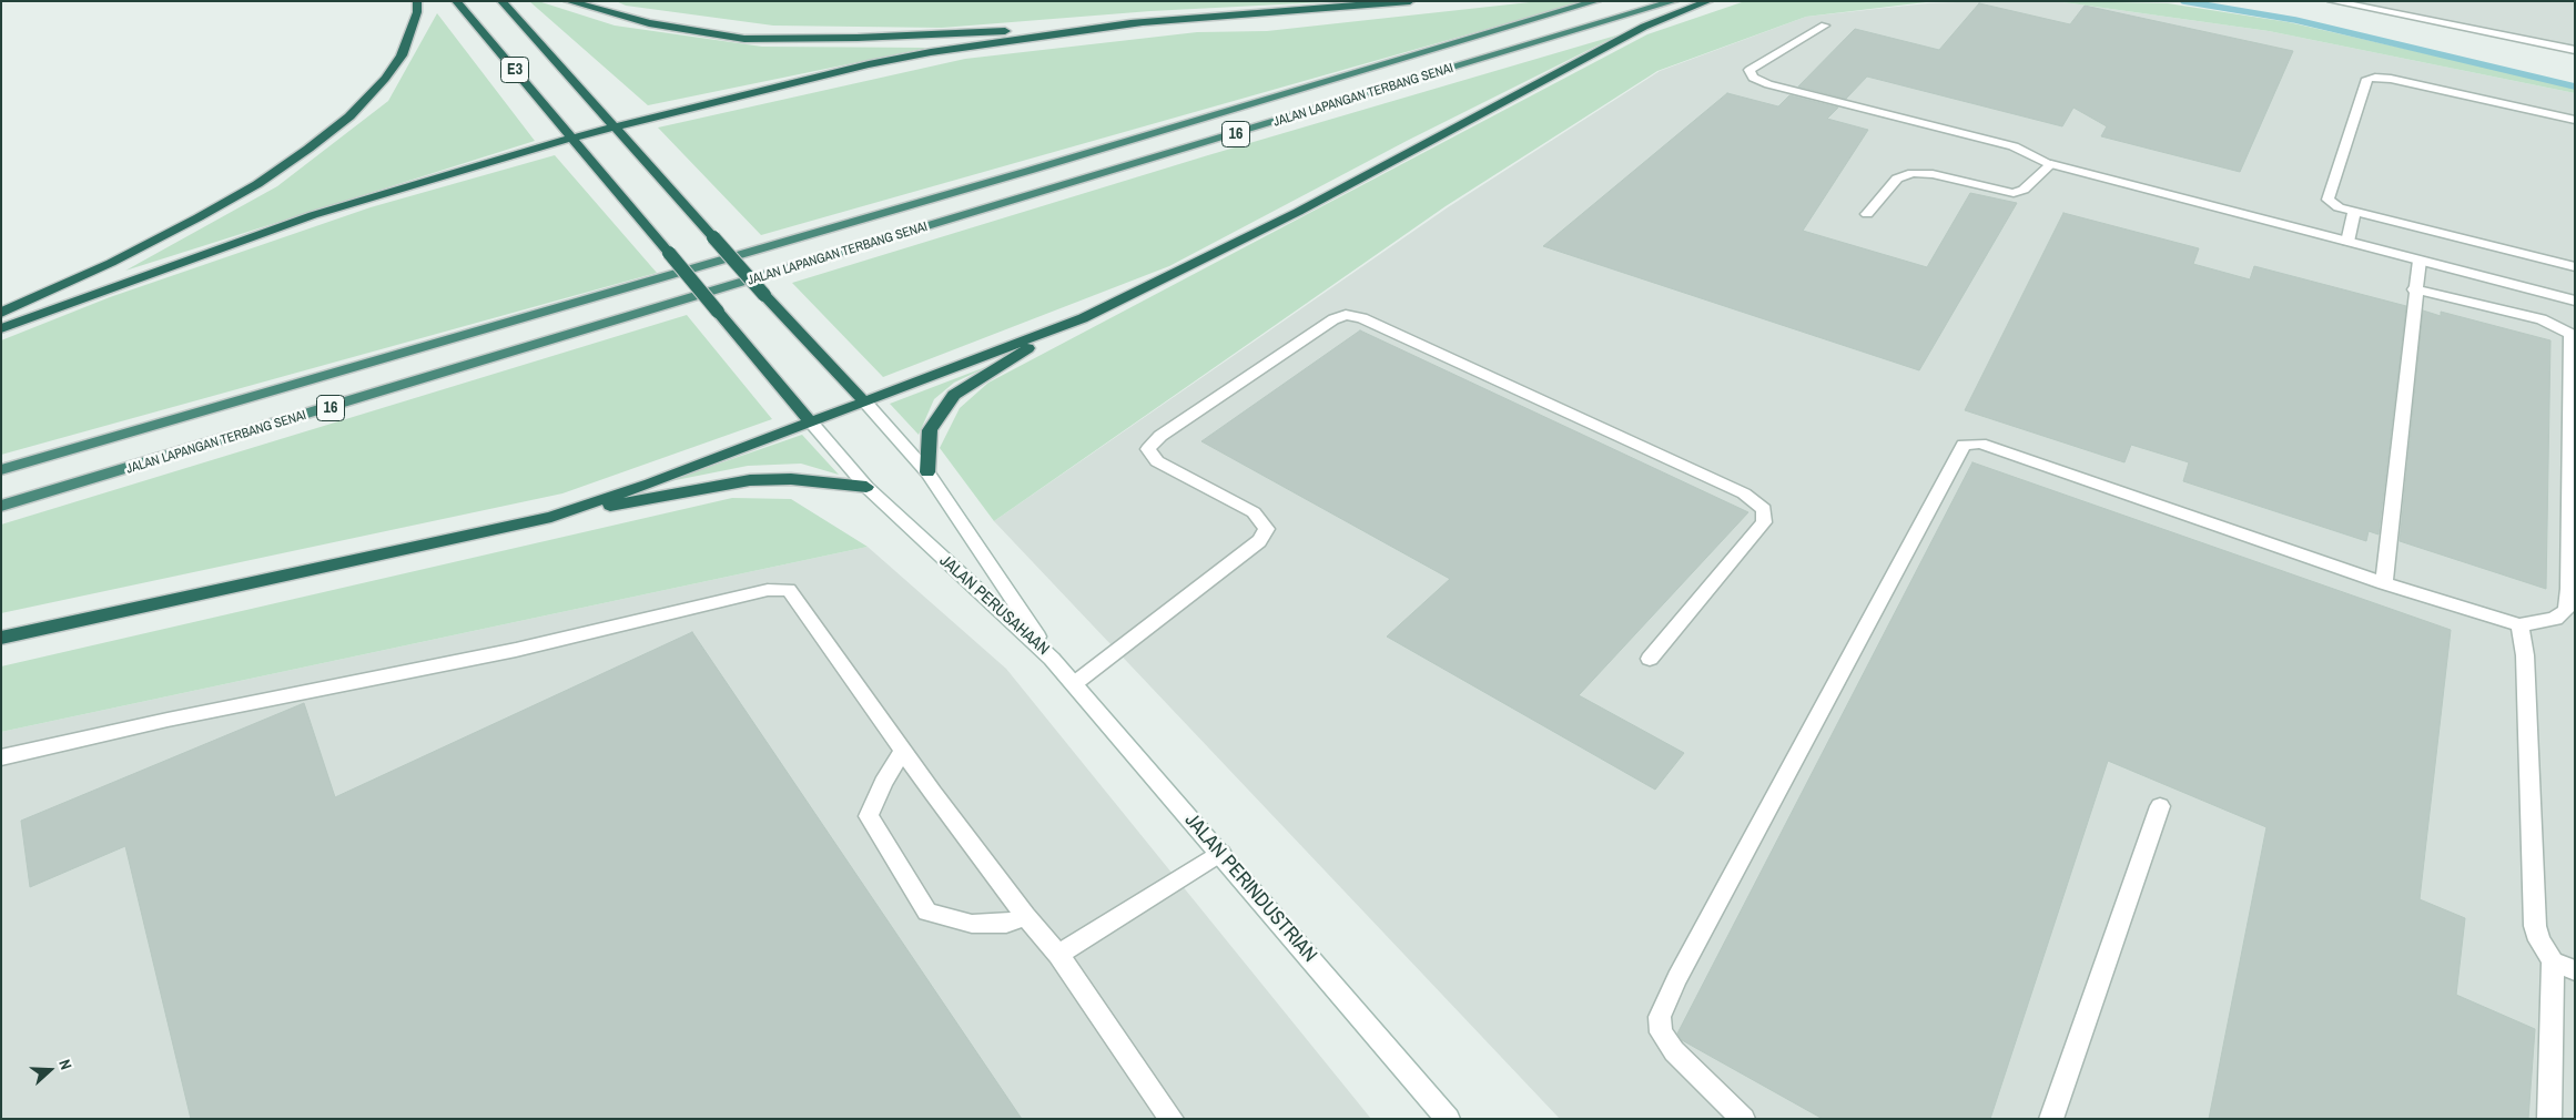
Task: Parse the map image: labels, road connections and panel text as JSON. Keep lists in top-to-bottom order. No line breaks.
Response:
{"streets":{"highway":["E3","JALAN LAPANGAN TERBANG SENAI","16"],"main road":["JALAN PERUSAHAAN","JALAN PERINDUSTRIAN"]},"crossings":[["E3","JALAN PERUSAHAAN"],["JALAN PERUSAHAAN","JALAN PERINDUSTRIAN"]],"north":"right"}
